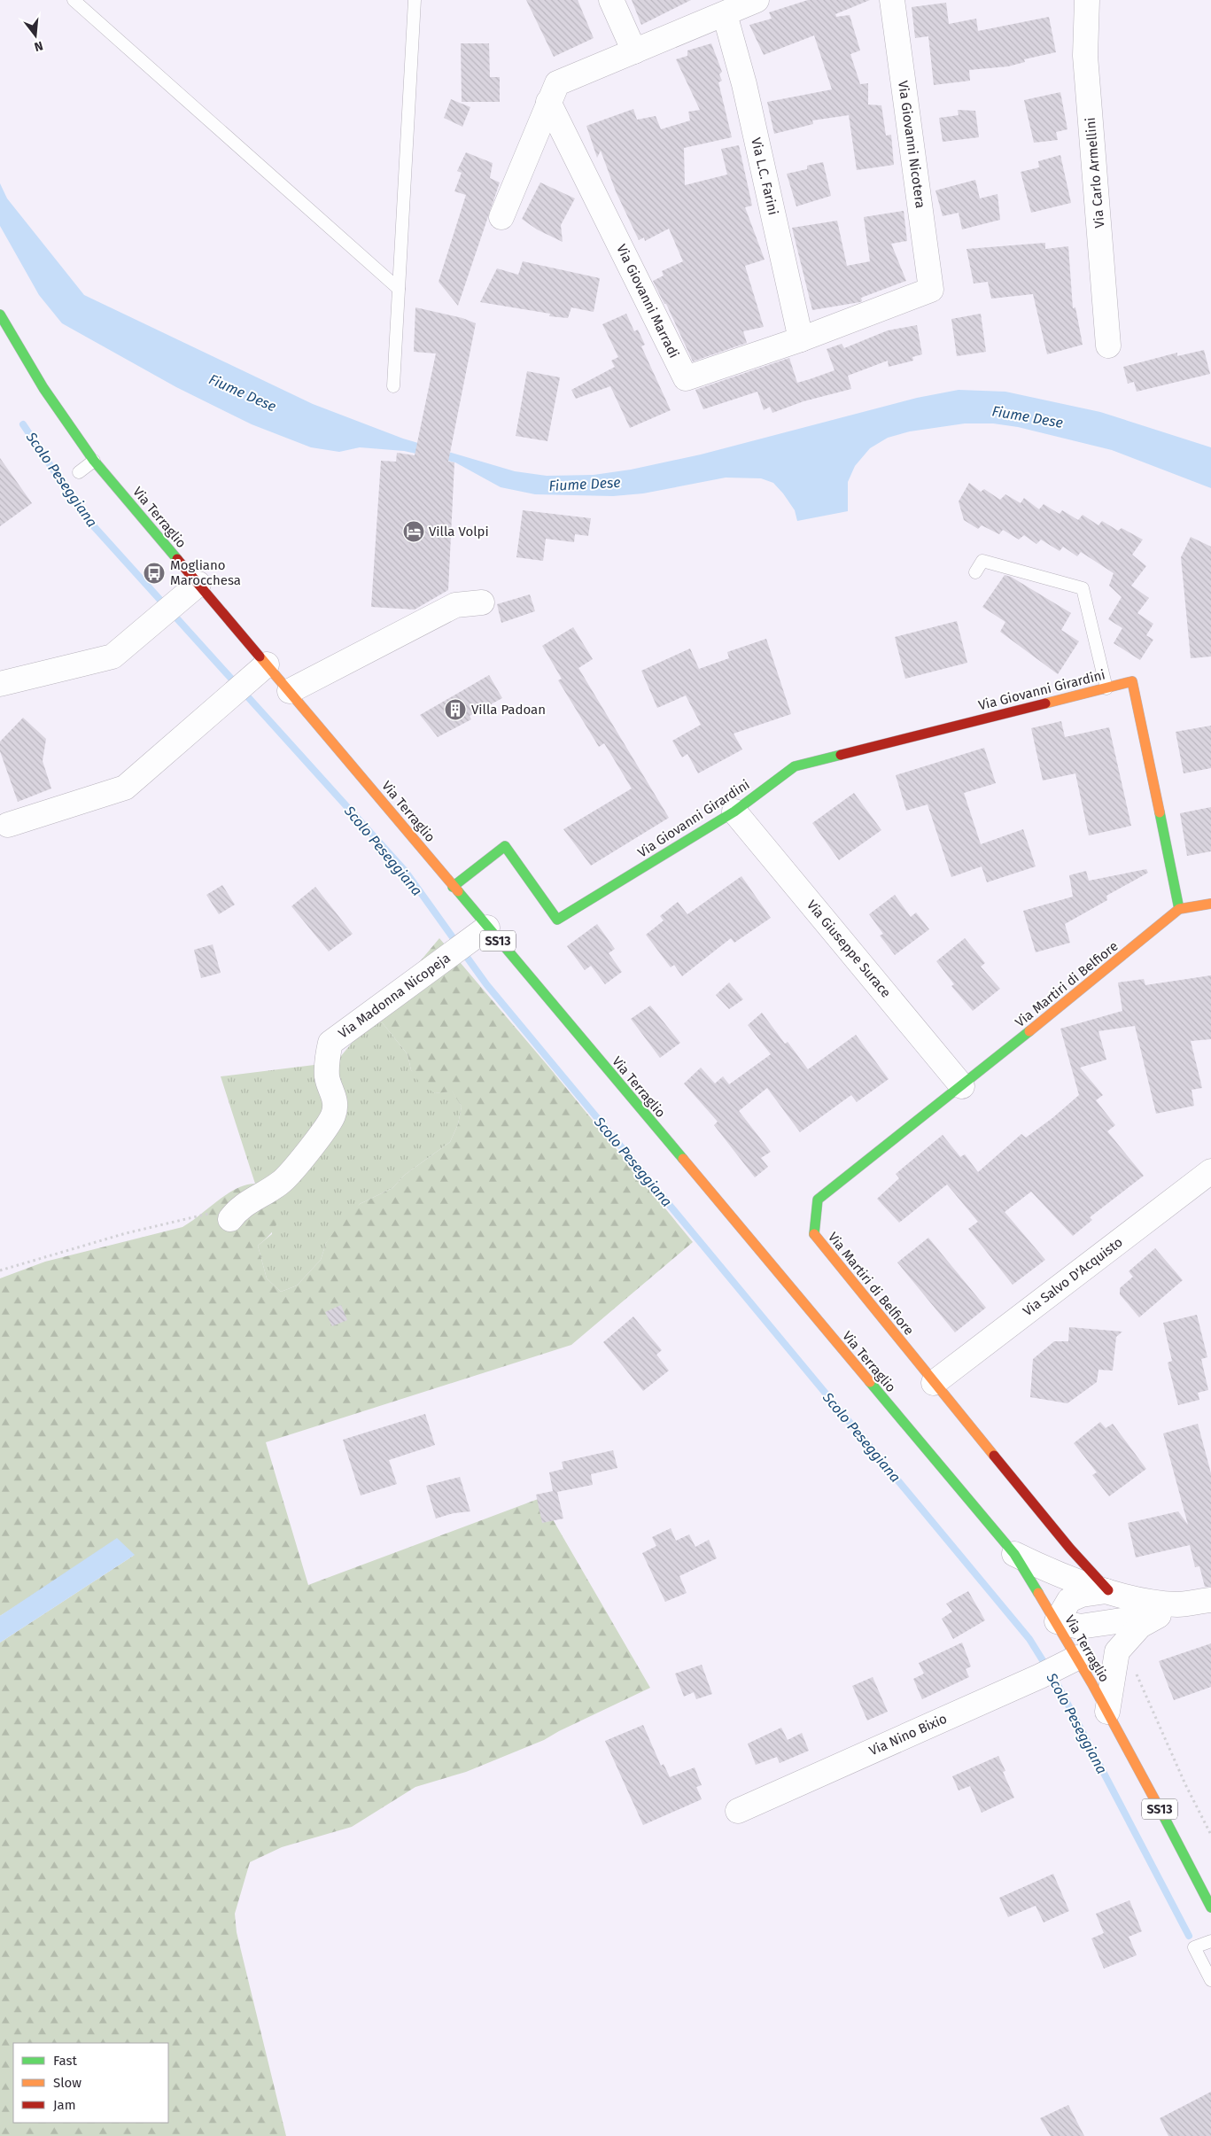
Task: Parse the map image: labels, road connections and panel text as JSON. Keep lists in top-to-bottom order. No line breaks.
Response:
{"streets":{"main road":["Via Terraglio","Via Giovanni Girardini","SS13","Via Martiri di Belfiore"],"street":["Via Giovanni Nicotera","Via Carlo Armellini","Via L.C. Farini","Via Giovanni Marradi","Via Giuseppe Surace","Via Madonna Nicopeja","Via Salvo D'Acquisto","Via Nino Bixio"]},"crossings":[["Via Giovanni Nicotera","Via Giovanni Marradi"],["Via L.C. Farini","Via Giovanni Marradi"],["Via Terraglio","Via Giovanni Girardini"],["Via Terraglio","Via Madonna Nicopeja"],["Via Terraglio","Via Nino Bixio"],["Via Giovanni Girardini","Via Giuseppe Surace"],["Via Giovanni Girardini","Via Martiri di Belfiore"],["Via Giuseppe Surace","Via Martiri di Belfiore"],["Via Martiri di Belfiore","Via Salvo D'Acquisto"]],"water":["Fiume Dese","Scolo Peseggiana"],"places":{"hotel":["Villa Volpi"],"bus stop":["Mogliano Marocchesa"],"building":["Villa Padoan"]},"legend":["Fast","Slow","Jam"],"north":"bottom"}
